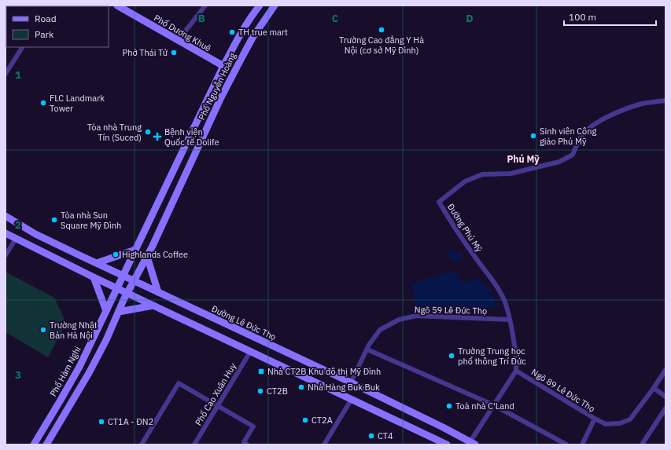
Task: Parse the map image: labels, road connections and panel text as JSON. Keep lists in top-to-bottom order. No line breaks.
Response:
{"streets":{"main road":["Phố Dương Khuê","Phố Nguyễn Hoàng","Đường Lê Đức Thọ","Phố Hàm Nghi"],"street":["Đường Phú Mỹ","Ngõ 59 Lê Đức Thọ","Ngõ 89 Lê Đức Thọ","Phố Cao Xuân Huy"]},"crossings":[["Phố Dương Khuê","Phố Nguyễn Hoàng"],["Phố Nguyễn Hoàng","Đường Lê Đức Thọ"],["Phố Nguyễn Hoàng","Phố Hàm Nghi"],["Đường Phú Mỹ","Ngõ 59 Lê Đức Thọ"],["Đường Phú Mỹ","Ngõ 89 Lê Đức Thọ"],["Ngõ 59 Lê Đức Thọ","Đường Lê Đức Thọ"]],"districts":["Phú Mỹ"],"places":{"other":["Trường Cao đẳng Y Hà Nội (cơ sở Mỹ Đình)","TH true mart","Phở Thái Tử","FLC Landmark Tower","Tòa nhà Trung Tín (Suced)","Sinh viên Công giáo Phú Mỹ","Tòa nhà Sun Square Mỹ Đình","Highlands Coffee","Trường Nhật Bản Hà Nội","Trường Trung học phổ thông Trí Đức","Nhà Hàng Buk Buk","CT2B","Toà nhà C'Land","CT2A","CT1A - ĐN2","CT4"],"health":["Bệnh viện Quốc tế Dolife"],"transit":["Nhà CT2B Khu đô thị Mỹ Đình"]},"legend":["Road","Park"],"scale_bar":"100 m","grid":{"columns":["B","C","D"],"rows":["1","2","3"]}}
